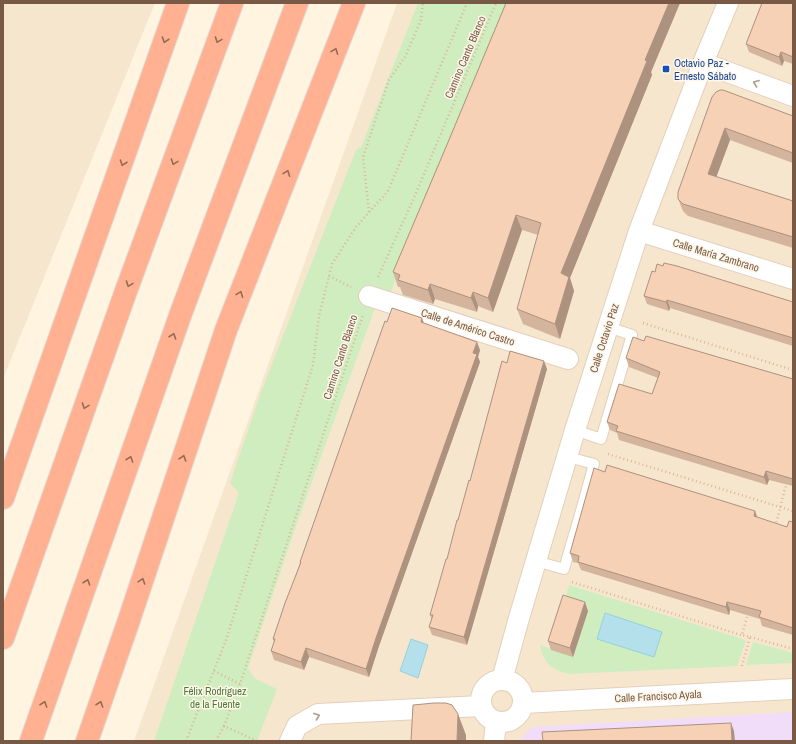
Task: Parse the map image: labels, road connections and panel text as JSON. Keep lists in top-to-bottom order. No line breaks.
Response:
{"streets":{"street":["Calle María Zambrano","Calle de Américo Castro","Calle Octavio Paz","Calle Francisco Ayala"],"path":["Camino Canto Blanco"]},"crossings":[["Camino Canto Blanco","Calle de Américo Castro"],["Calle María Zambrano","Calle Octavio Paz"],["Calle Octavio Paz","Calle Francisco Ayala"]],"parks":["Félix Rodríguez de la Fuente"],"places":{"transit":["Octavio Paz - Ernesto Sábato"]}}
